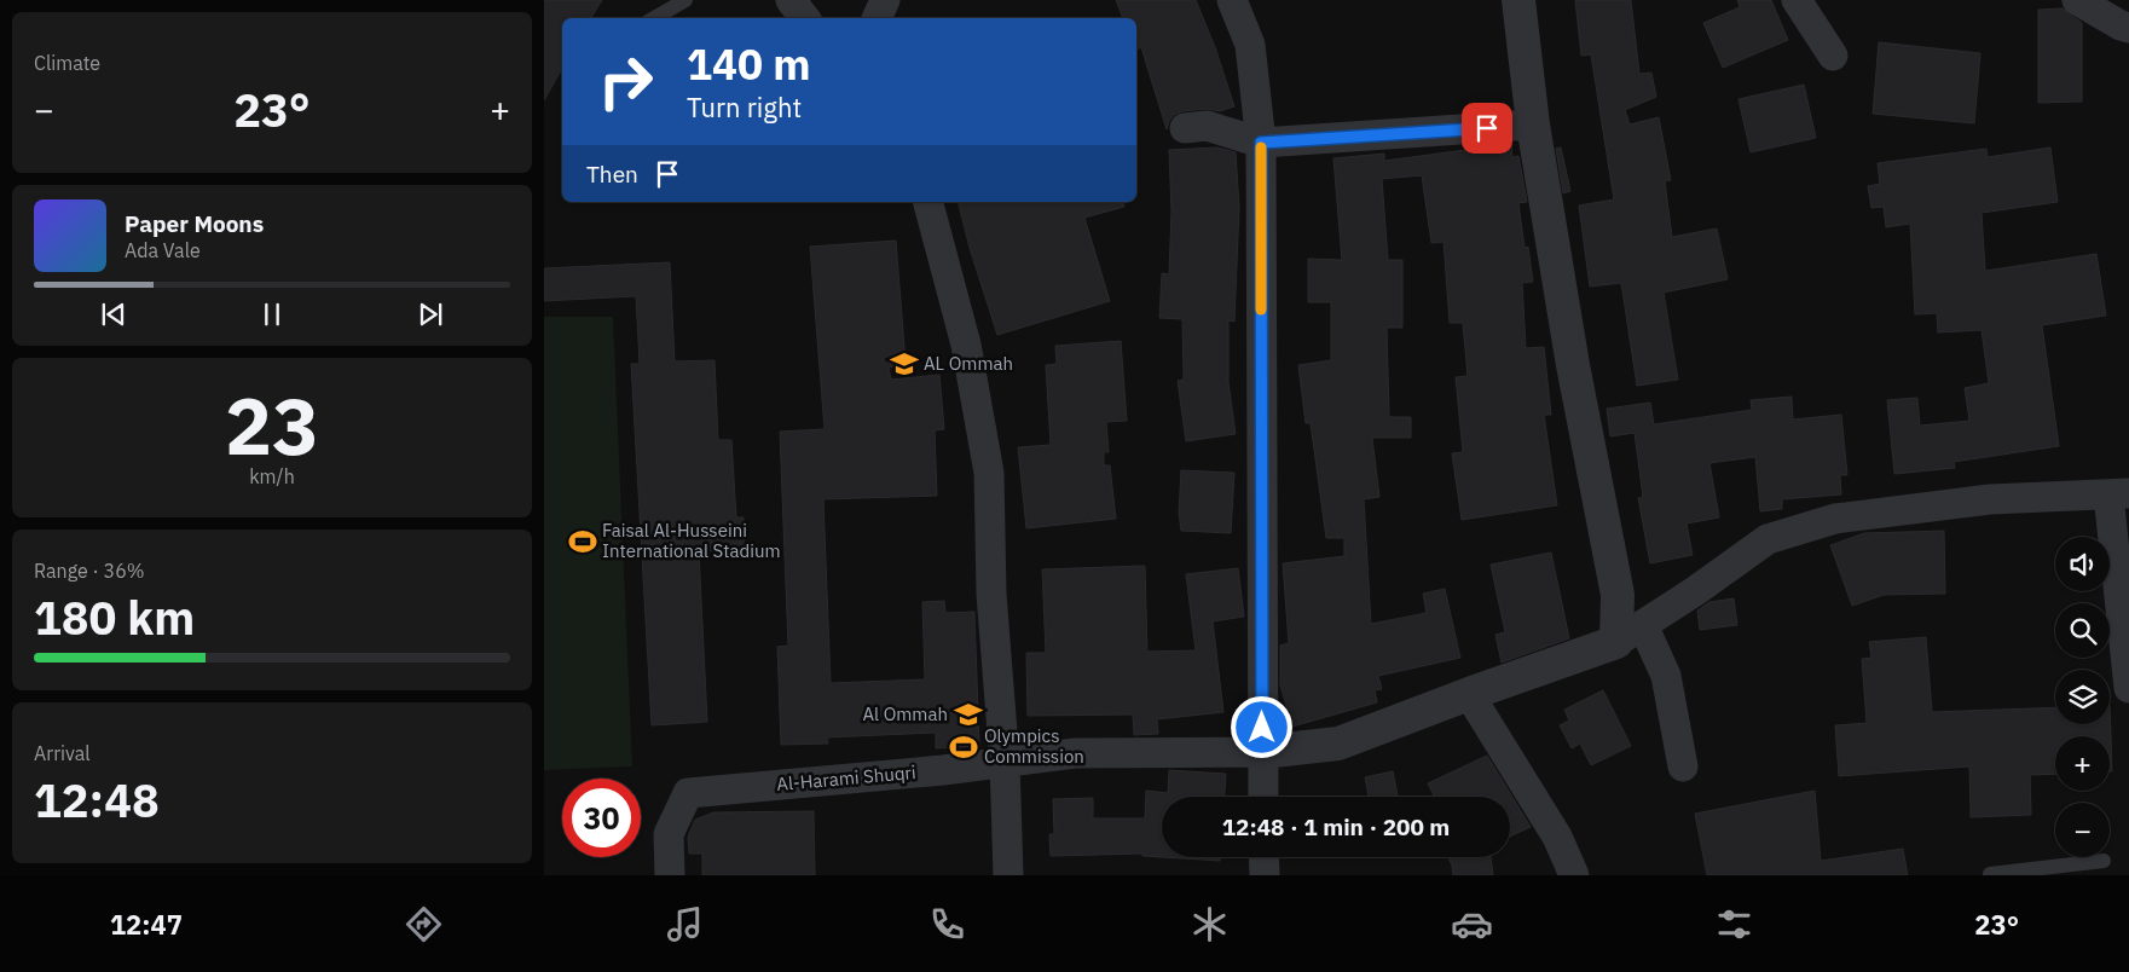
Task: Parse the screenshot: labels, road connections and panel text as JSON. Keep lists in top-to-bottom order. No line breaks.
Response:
{"streets":{"street":["Al-Harami Shuqri"]},"places":{"school or university":["AL Ommah","Al Ommah"],"sports":["Faisal Al-Husseini International Stadium","Olympics Commission"]},"page":{"tile":["Climate",["23","km/h"],["Range · 36%","180 km"],["Arrival","12:48"]],"turn":["140 m","Turn right"],"heat":["−","23°","+"],"then":"Then","song":["Paper Moons","Ada Vale"],"map_buttons":["+","−"],"limit":"30","trip":"12:48 · 1 min · 200 m","tabs":["12:47","23°"]}}
